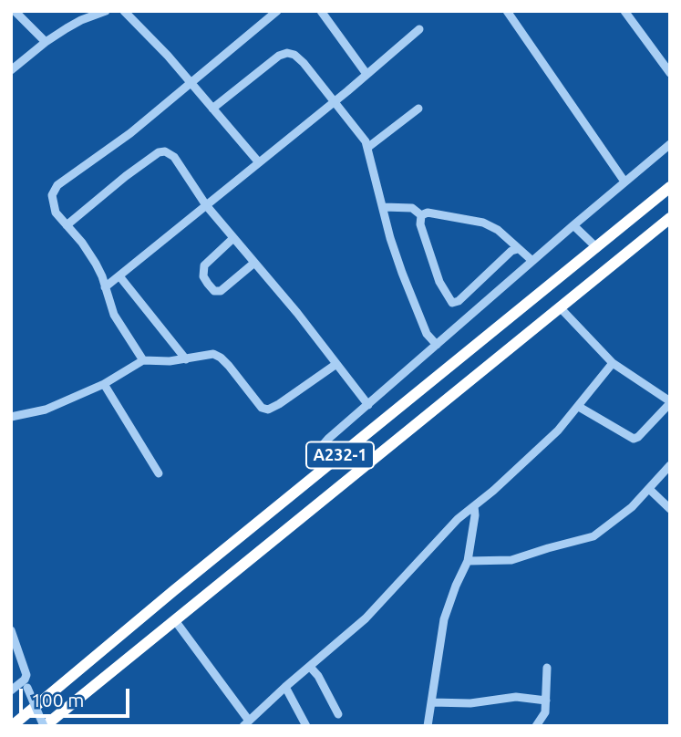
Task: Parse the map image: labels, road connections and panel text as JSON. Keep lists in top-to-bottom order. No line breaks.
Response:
{"streets":{"highway":["A232-1"]},"scale_bar":"100 m"}
